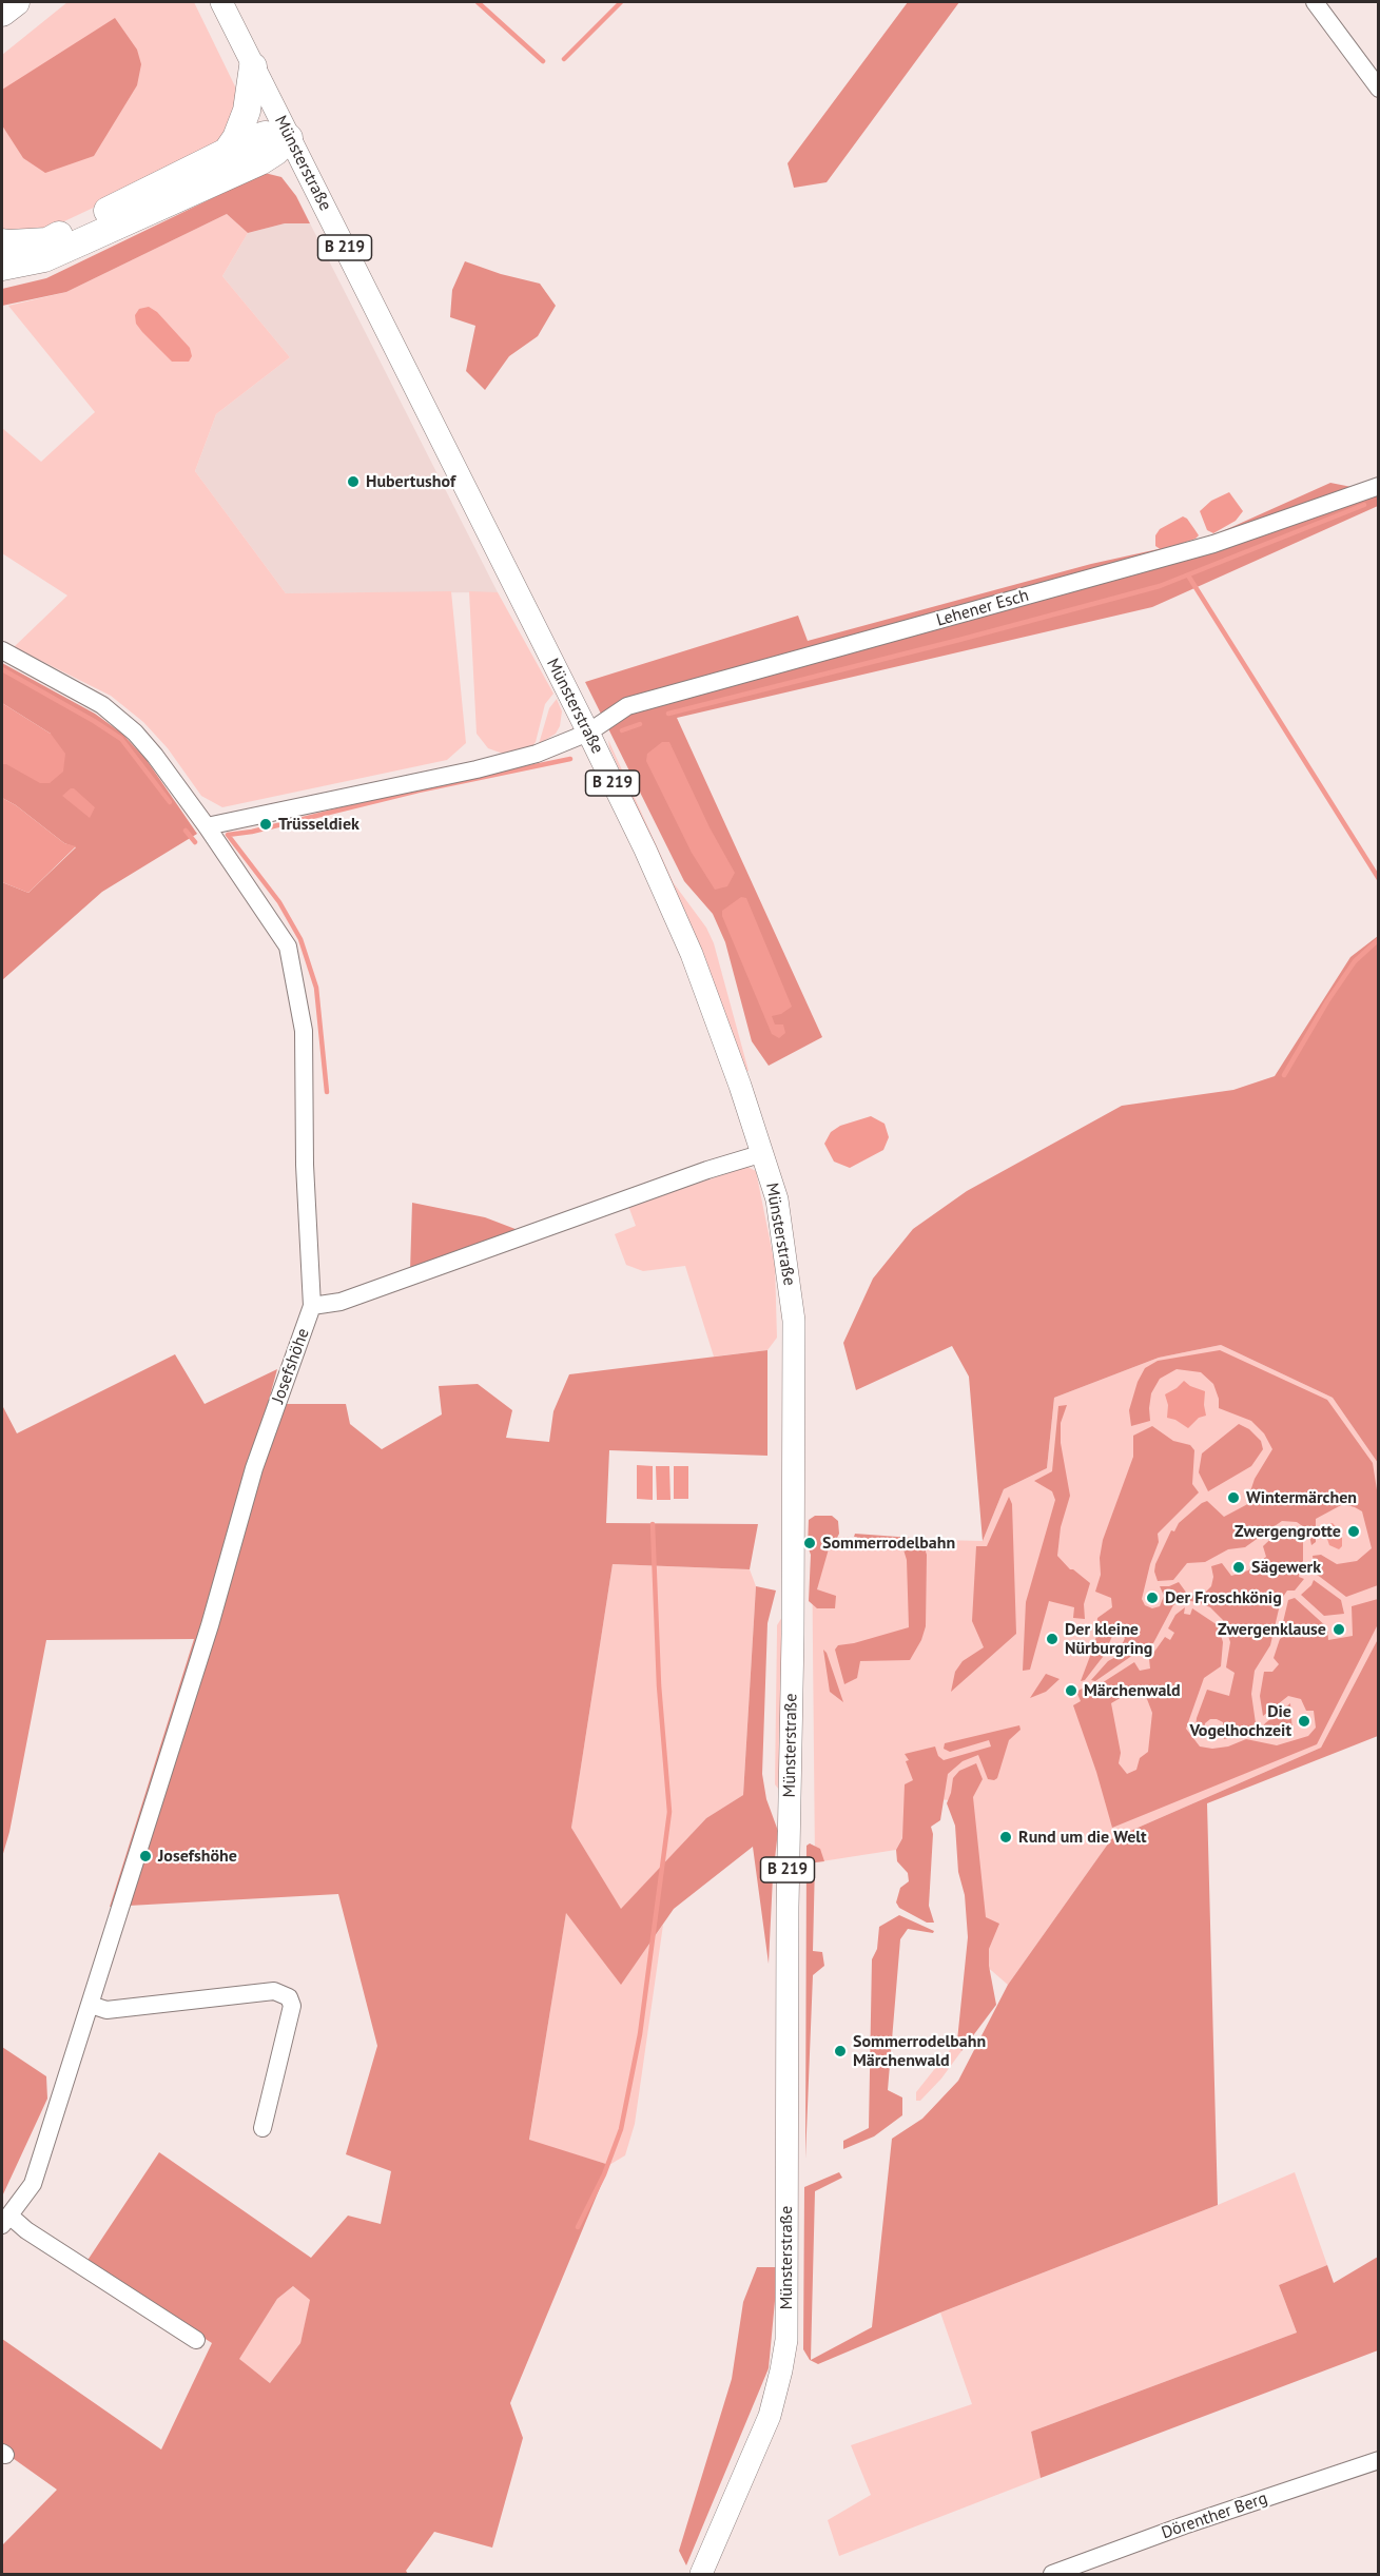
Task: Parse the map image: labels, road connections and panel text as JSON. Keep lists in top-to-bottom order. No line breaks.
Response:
{"streets":{"main road":["Münsterstraße","B 219"],"street":["Lehener Esch","Josefshöhe","Dörenther Berg"]},"crossings":[["Münsterstraße","Lehener Esch"],["Münsterstraße","Josefshöhe"]],"places":["Hubertushof","Trüsseldiek","Wintermärchen","Zwergengrotte","Sommerrodelbahn","Sägewerk","Der Froschkönig","Zwergenklause","Der kleine Nürburgring","Märchenwald","Die Vogelhochzeit","Rund um die Welt","Josefshöhe","Sommerrodelbahn Märchenwald"]}
